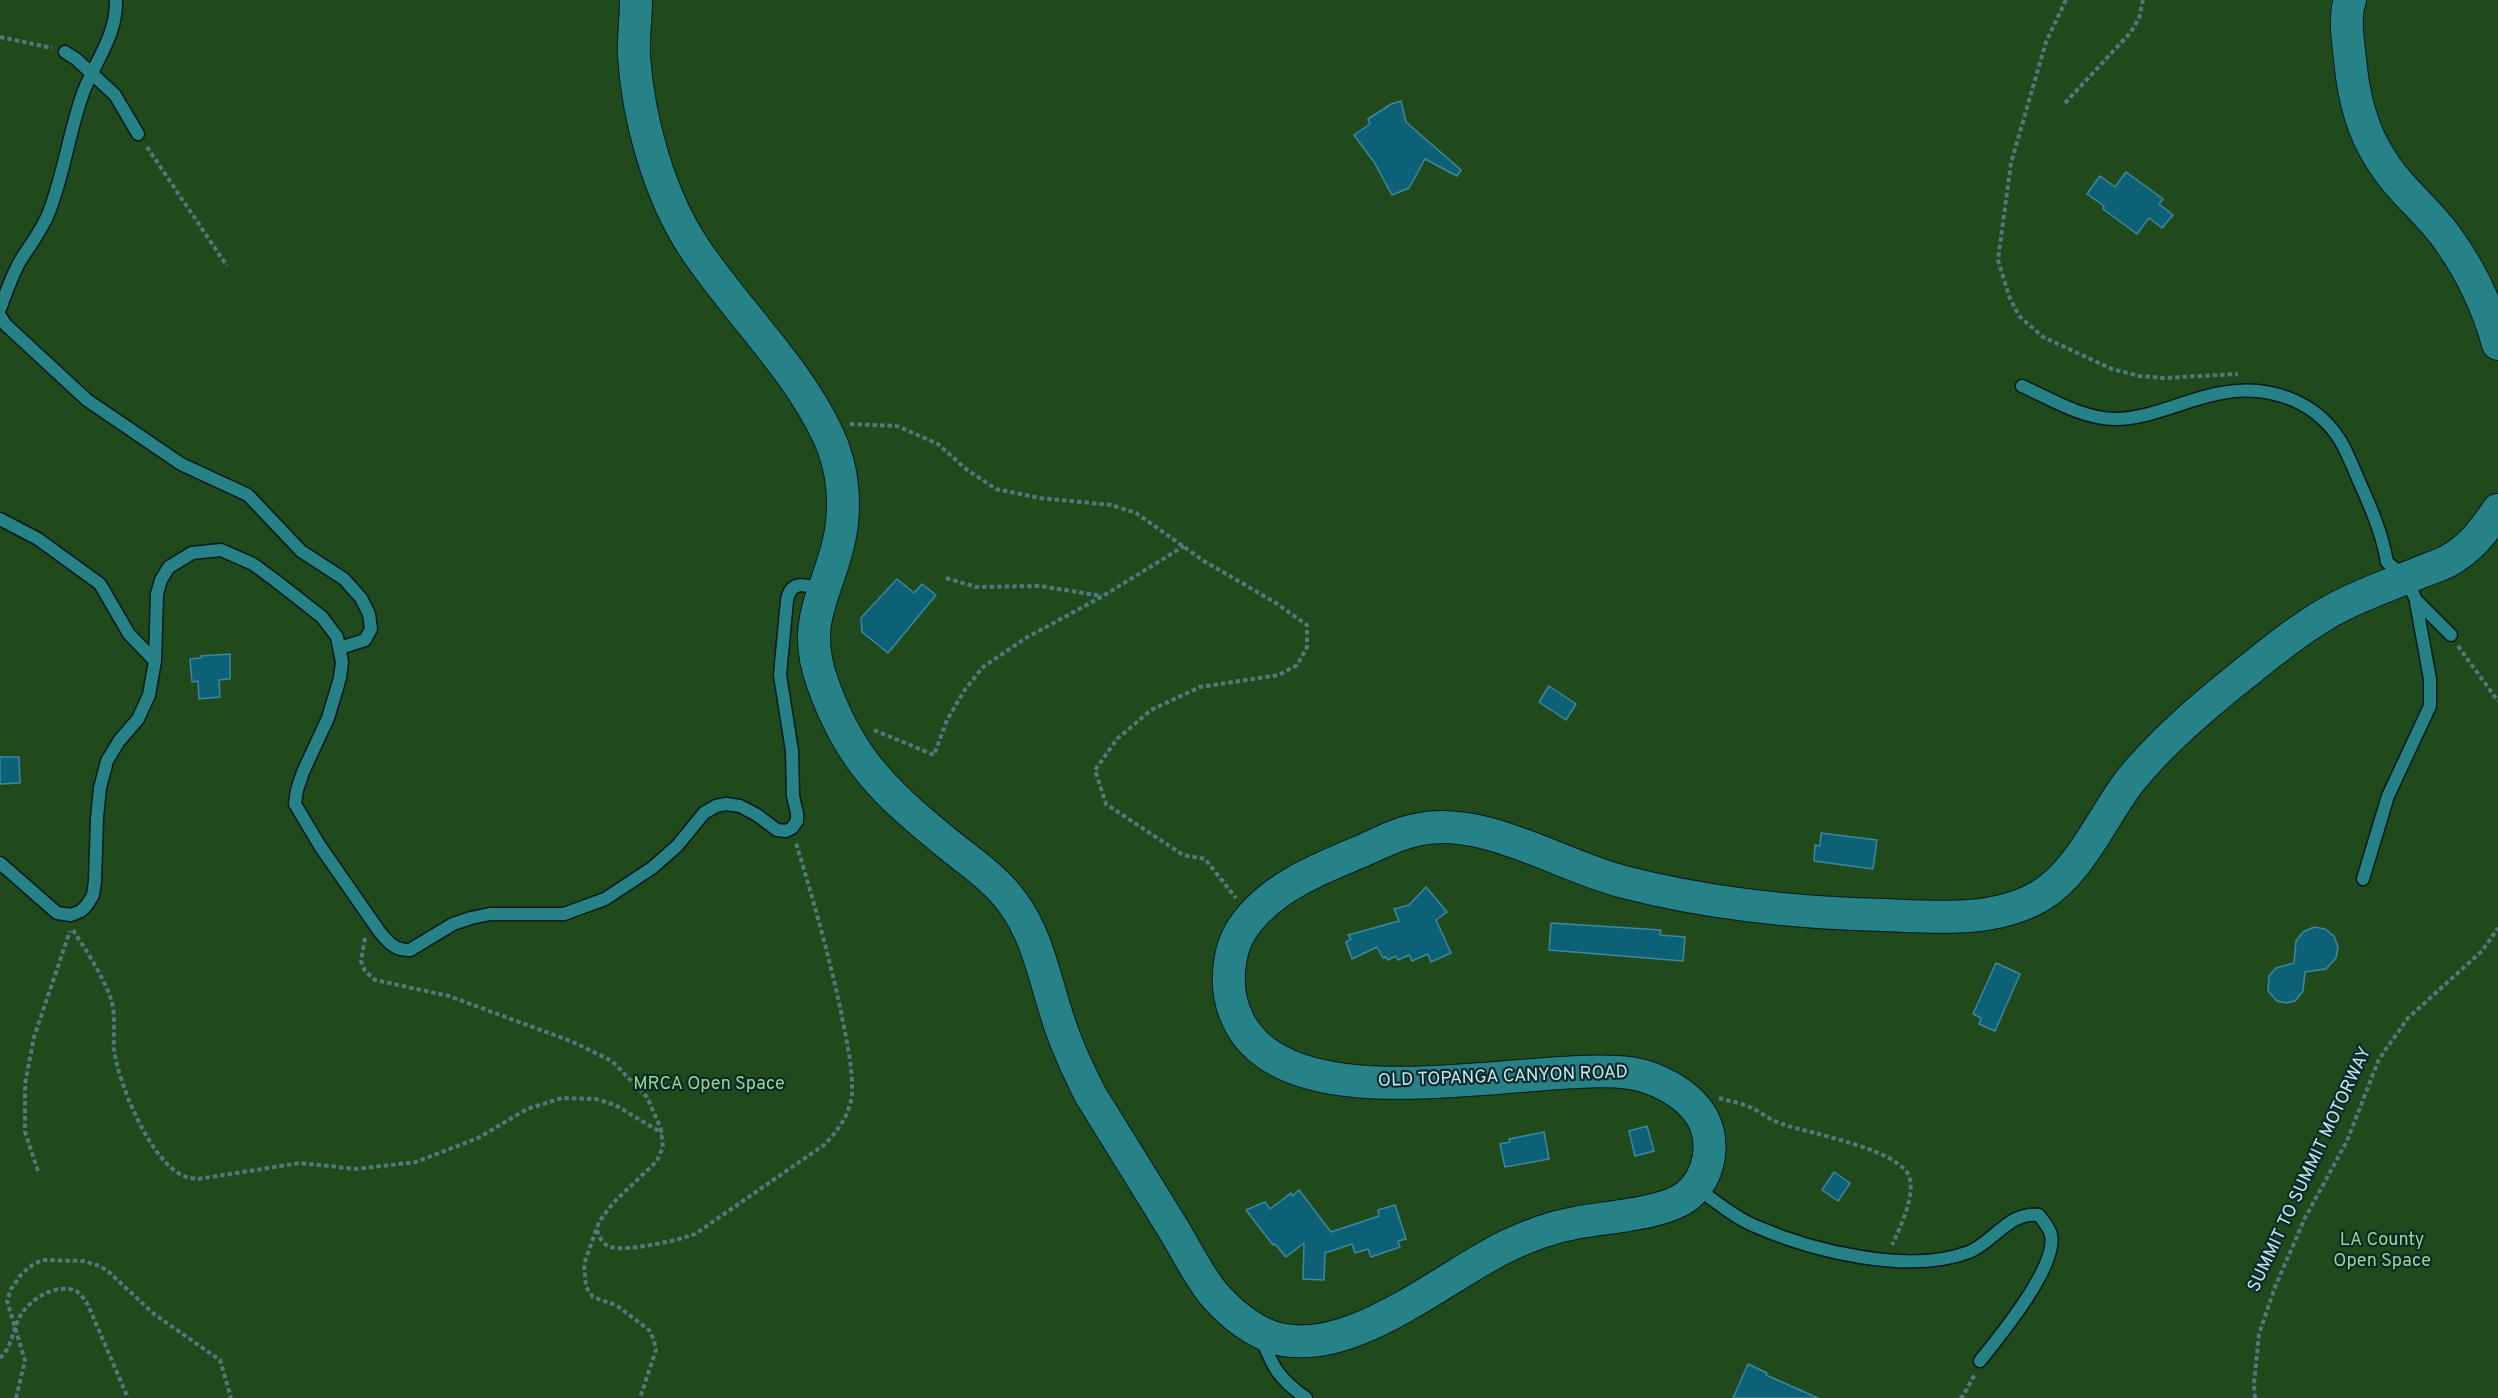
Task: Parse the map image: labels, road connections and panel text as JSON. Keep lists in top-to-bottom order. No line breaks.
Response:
{"streets":{"main road":["OLD TOPANGA CANYON ROAD"],"path":["SUMMIT TO SUMMIT MOTORWAY"]},"parks":["MRCA Open Space","LA County Open Space"]}
